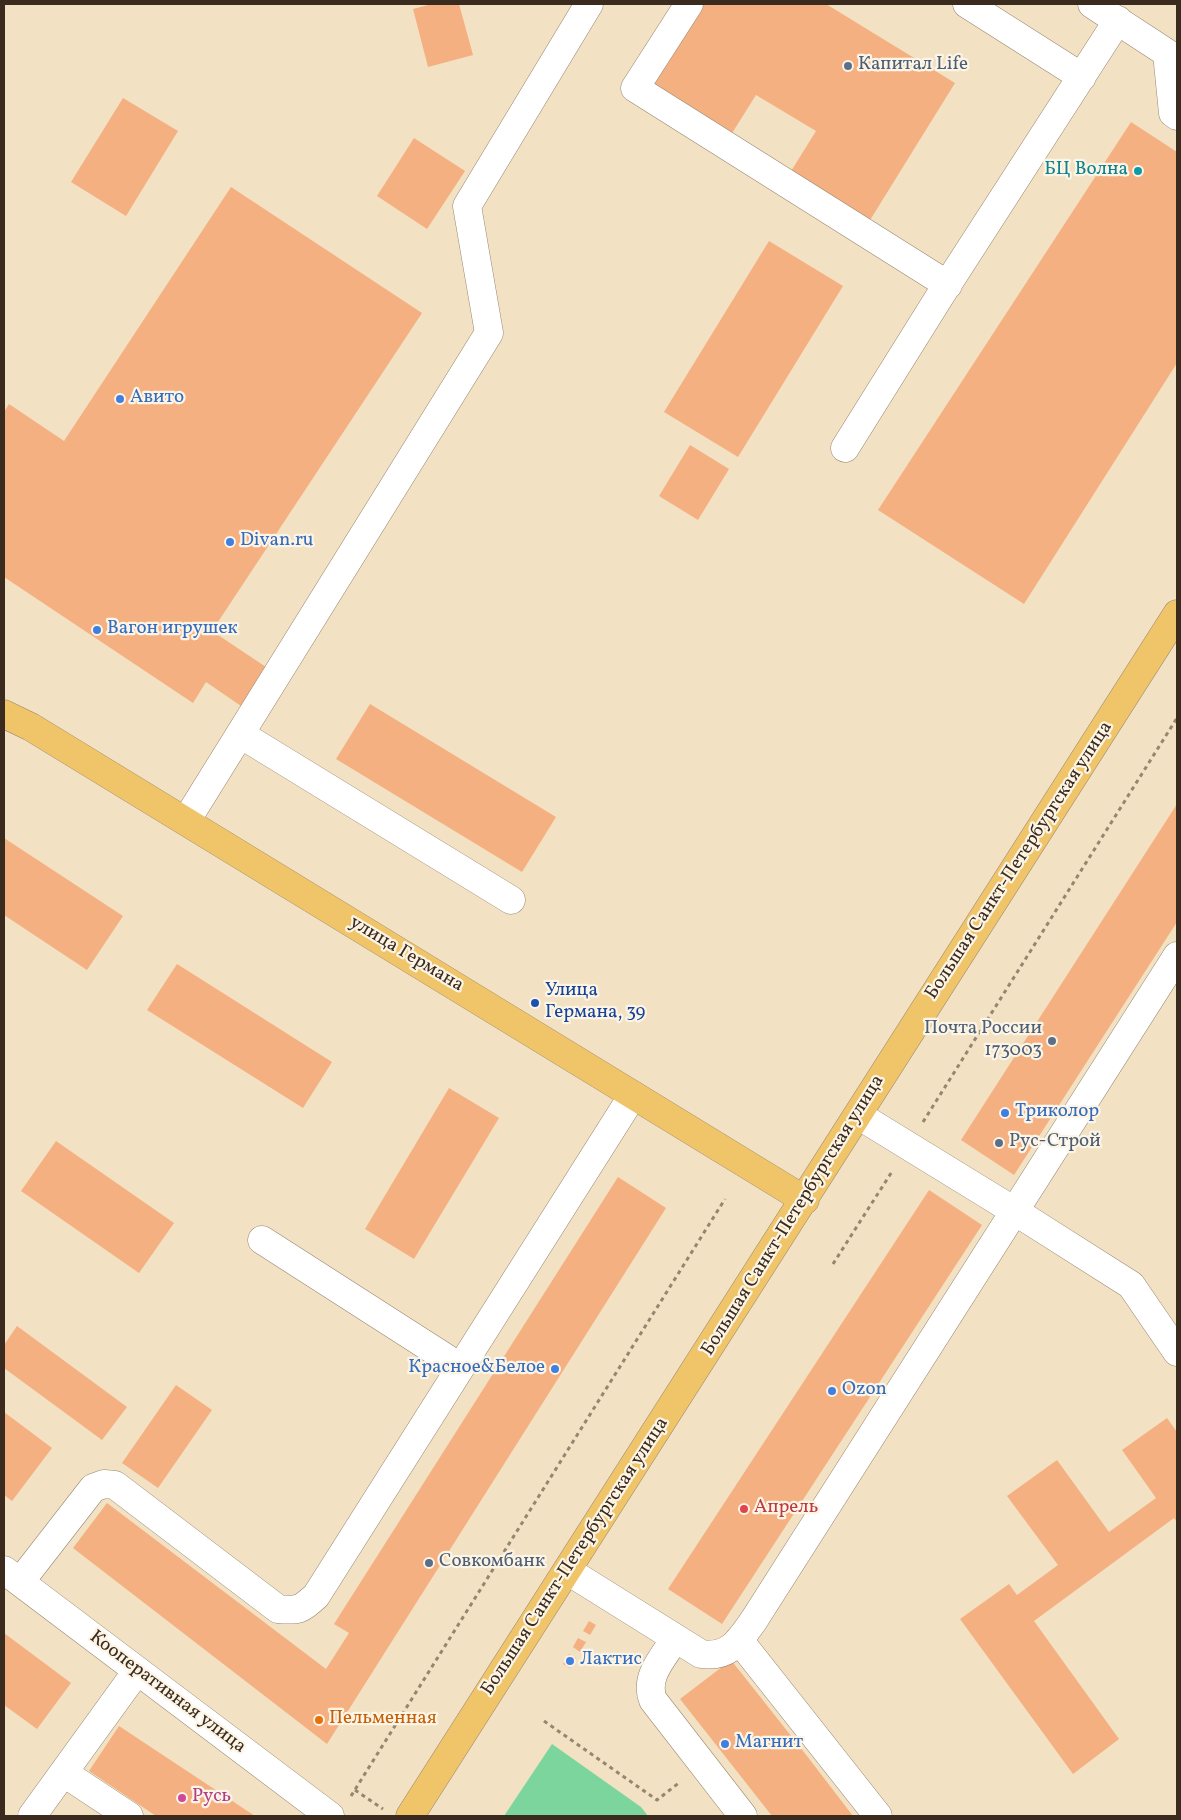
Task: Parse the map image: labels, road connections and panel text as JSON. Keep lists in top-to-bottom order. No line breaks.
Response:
{"streets":{"main road":["Большая Санкт-Петербургская улица","улица Германа"],"street":["Кооперативная улица"]},"crossings":[["Большая Санкт-Петербургская улица","улица Германа"]],"places":["Капитал Life","БЦ Волна","Авито","Divan.ru","Вагон игрушек","Улица Германа, 39","Почта России 173003","Триколор","Рус-Строй","Красное&Белое","Ozon","Апрель","Совкомбанк","Лактис","Пельменная","Магнит","Русь"]}
